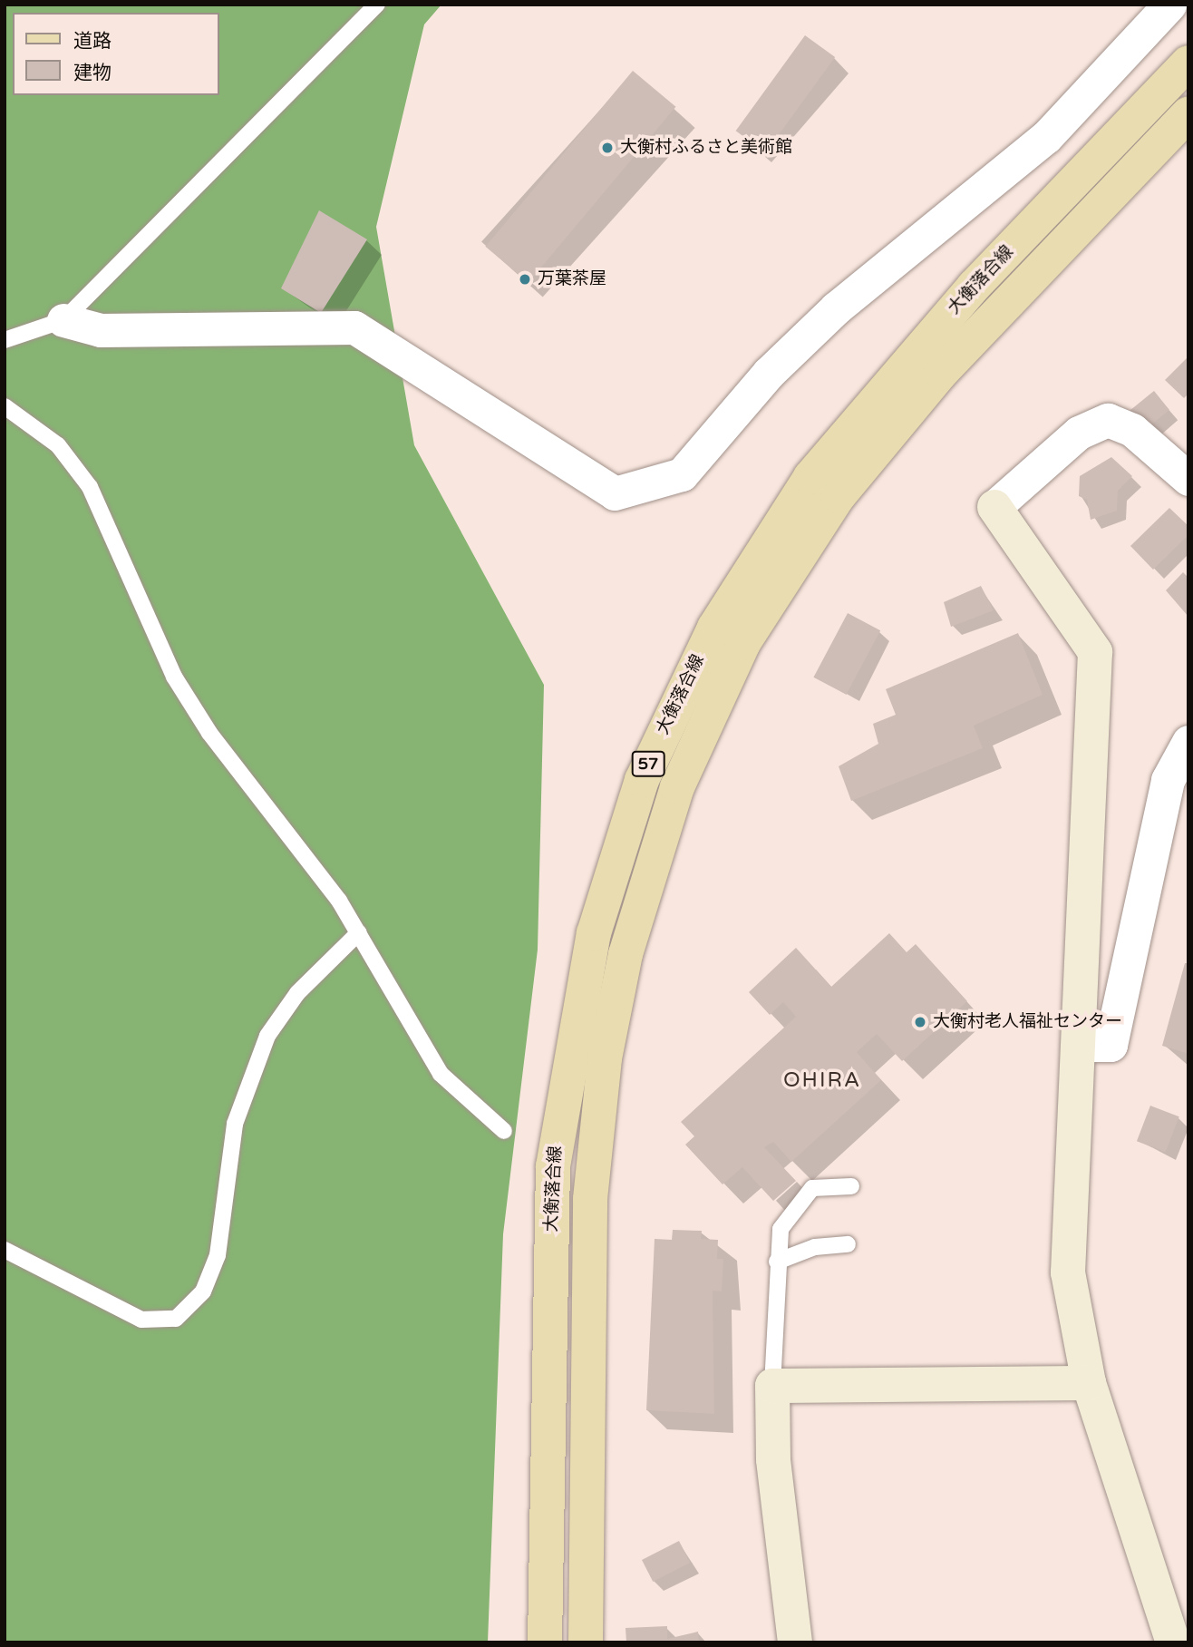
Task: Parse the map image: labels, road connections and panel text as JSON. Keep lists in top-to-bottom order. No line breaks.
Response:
{"streets":{"main road":["大衡落合線","57"]},"districts":["OHIRA"],"places":["大衡村ふるさと美術館","万葉茶屋","大衡村老人福祉センター"],"legend":["道路","建物"]}
